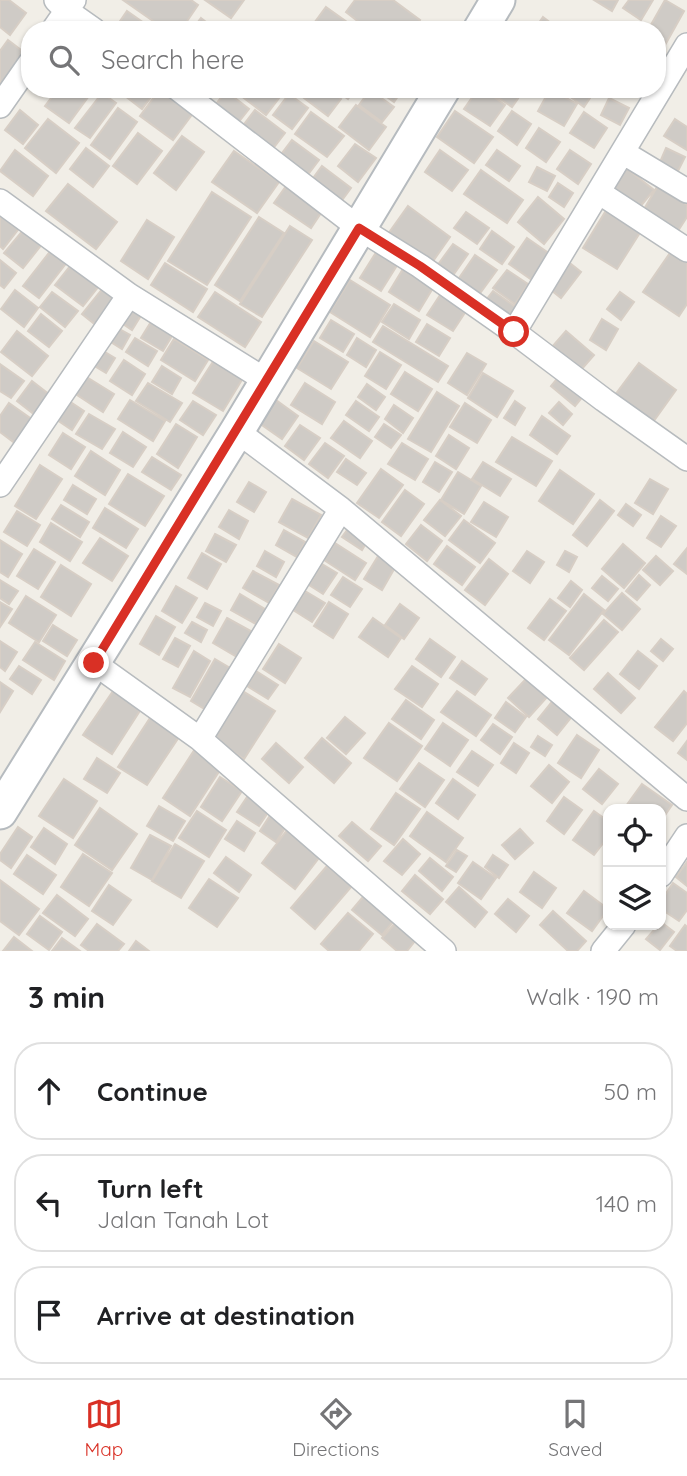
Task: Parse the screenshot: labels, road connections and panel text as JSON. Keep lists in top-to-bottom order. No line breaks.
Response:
{"page":{"search":"Search here","heading":["3 min","Walk · 190 m"],"list":[["Continue","50 m"],["Turn left","Jalan Tanah Lot","140 m"],"Arrive at destination"],"nav":["Map","Directions","Saved"]}}
